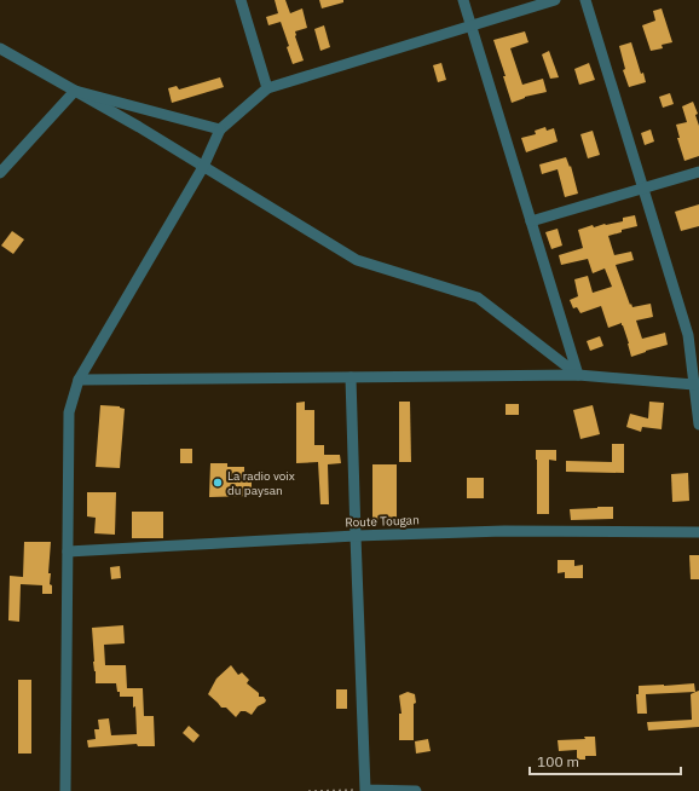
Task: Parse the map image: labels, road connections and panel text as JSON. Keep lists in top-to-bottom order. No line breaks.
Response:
{"streets":{"street":["Route Tougan"]},"places":["La radio voix du paysan"],"scale_bar":"100 m"}
